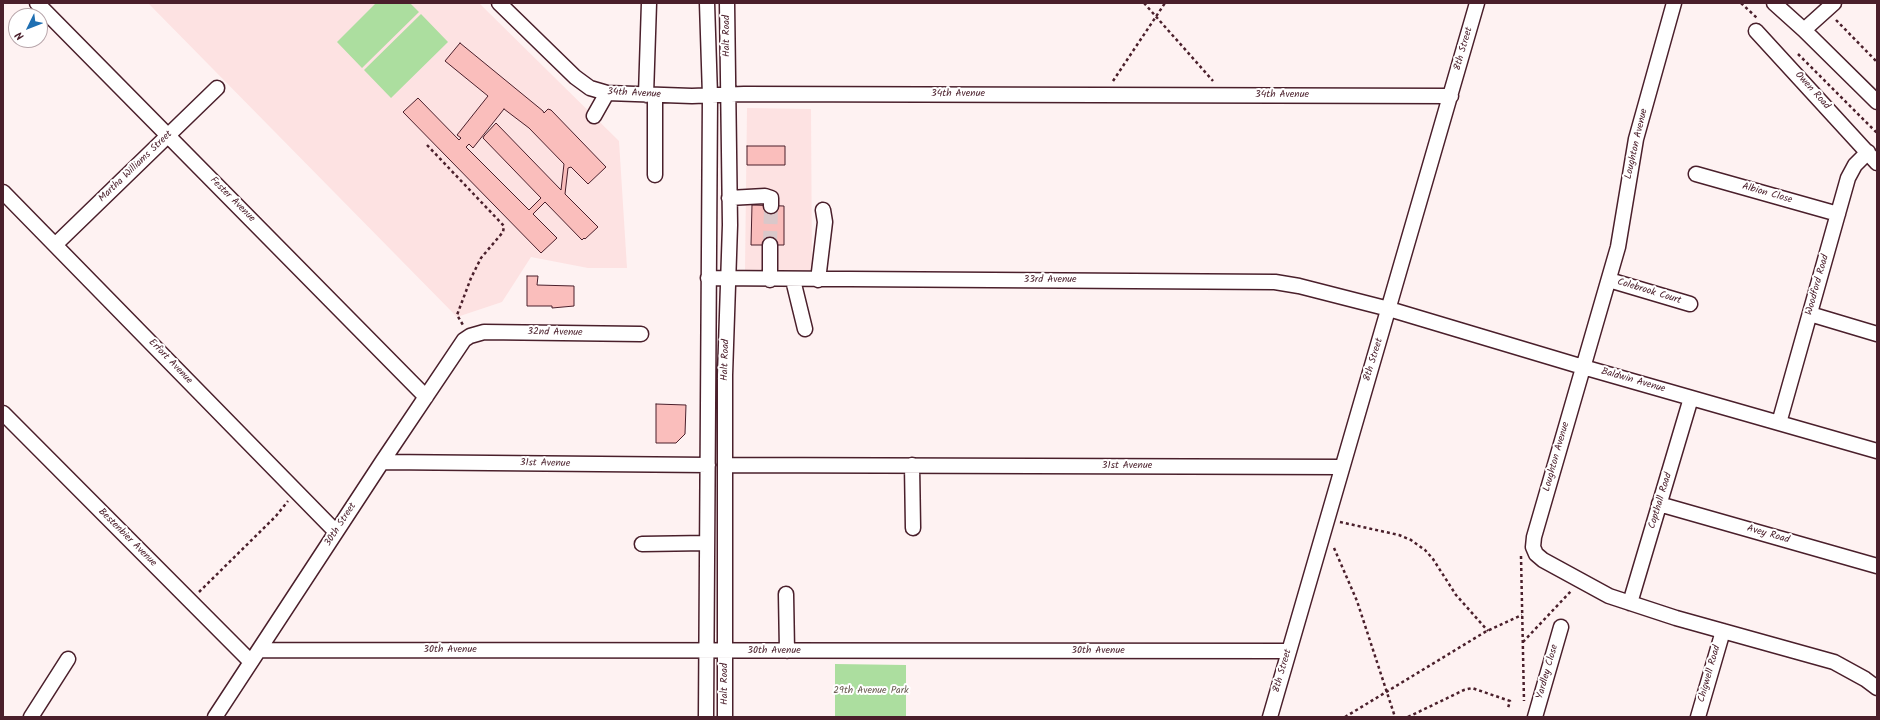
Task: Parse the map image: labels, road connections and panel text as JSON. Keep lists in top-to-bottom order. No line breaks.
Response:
{"streets":{"street":["Halt Road","8th Street","Owen Road","34th Avenue","Loughton Avenue","Martha Williams Street","Albion Close","Fester Avenue","33rd Avenue","Woodford Road","Colebrook Court","32nd Avenue","Erfort Avenue","Baldwin Avenue","31st Avenue","Copthall Road","30th Street","Avey Road","Bestenbier Avenue","30th Avenue","Yardley Close","Chigwell Road"]},"crossings":[["Halt Road","34th Avenue"],["Halt Road","33rd Avenue"],["Halt Road","31st Avenue"],["Halt Road","30th Avenue"],["8th Street","34th Avenue"],["8th Street","33rd Avenue"],["8th Street","Baldwin Avenue"],["8th Street","31st Avenue"],["8th Street","30th Avenue"],["Owen Road","Woodford Road"],["Loughton Avenue","Colebrook Court"],["Loughton Avenue","Baldwin Avenue"],["Loughton Avenue","Copthall Road"],["Loughton Avenue","Chigwell Road"],["Martha Williams Street","Fester Avenue"],["Martha Williams Street","Erfort Avenue"],["Albion Close","Woodford Road"],["Fester Avenue","30th Street"],["33rd Avenue","Baldwin Avenue"],["Woodford Road","Baldwin Avenue"],["32nd Avenue","30th Street"],["Erfort Avenue","30th Street"],["Baldwin Avenue","Copthall Road"],["31st Avenue","30th Street"],["Copthall Road","Avey Road"],["30th Street","Bestenbier Avenue"],["30th Street","30th Avenue"]],"parks":["29th Avenue Park"],"north":"bottom left"}
